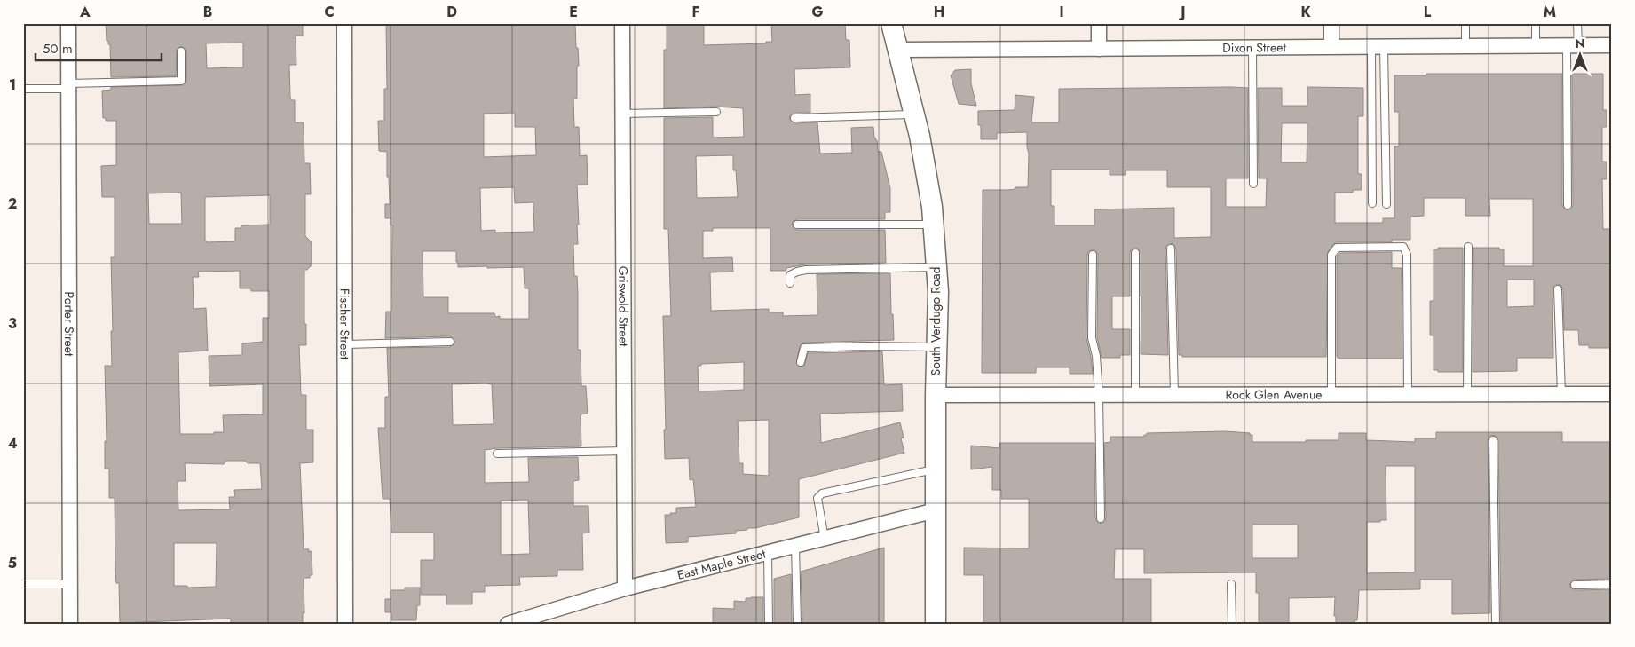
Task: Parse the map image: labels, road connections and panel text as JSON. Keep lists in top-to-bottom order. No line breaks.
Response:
{"streets":{"main road":["South Verdugo Road"],"street":["Dixon Street","Griswold Street","Fischer Street","Porter Street","Rock Glen Avenue","East Maple Street"]},"crossings":[["Dixon Street","South Verdugo Road"],["Griswold Street","East Maple Street"],["South Verdugo Road","Rock Glen Avenue"],["South Verdugo Road","East Maple Street"]],"scale_bar":"50 m","north":"top","grid":{"columns":["A","B","C","D","E","F","G","H","I","J","K","L","M"],"rows":["1","2","3","4","5"]}}
